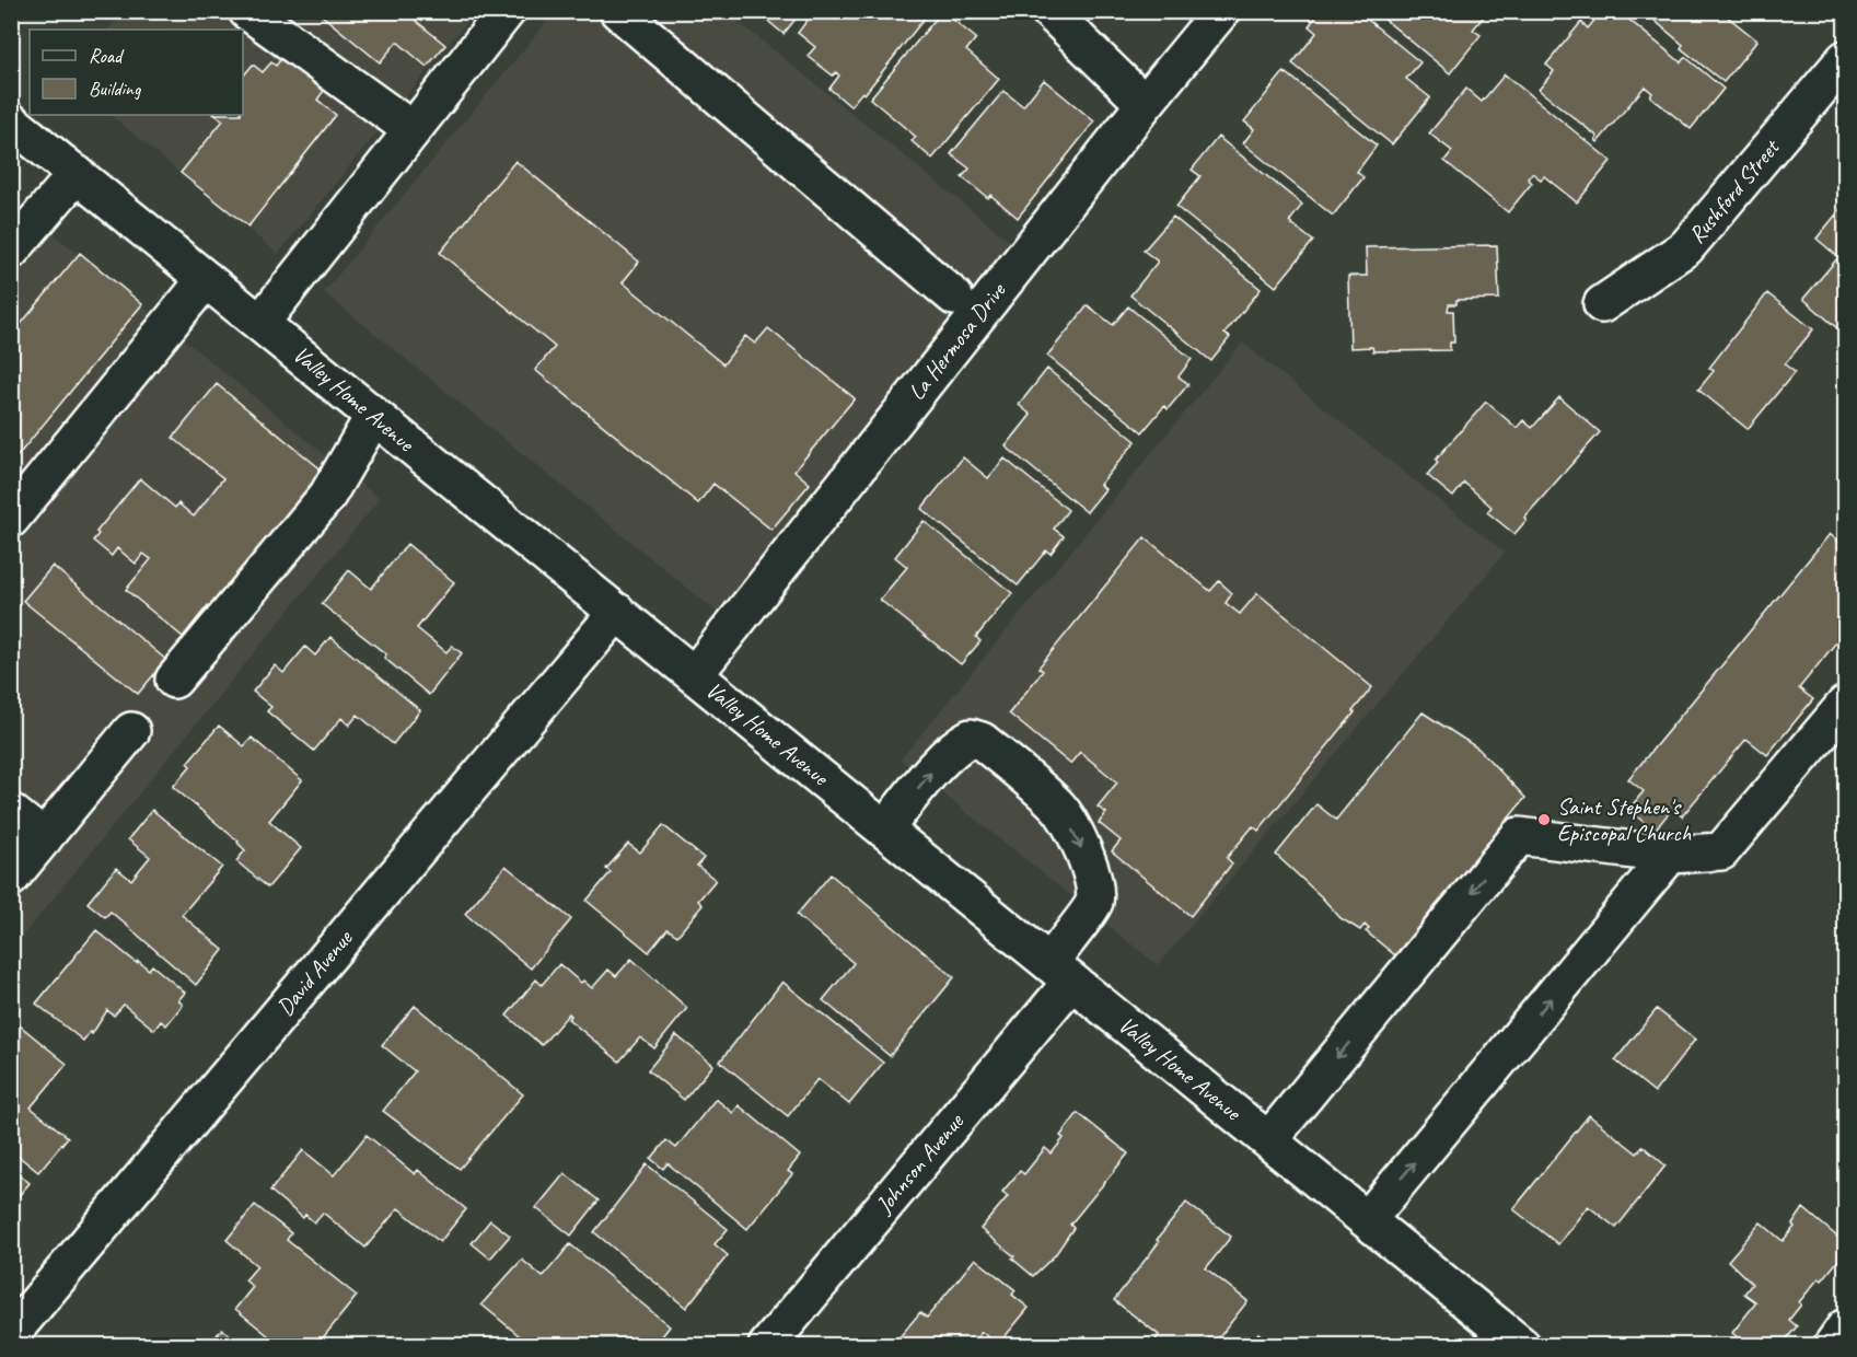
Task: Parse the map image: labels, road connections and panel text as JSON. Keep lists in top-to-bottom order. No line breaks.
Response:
{"streets":{"street":["Rushford Street","La Hermosa Drive","Valley Home Avenue","David Avenue","Johnson Avenue"]},"crossings":[["La Hermosa Drive","Valley Home Avenue"],["Valley Home Avenue","David Avenue"],["Valley Home Avenue","Johnson Avenue"]],"places":["Saint Stephen's Episcopal Church"],"legend":["Road","Building"]}
